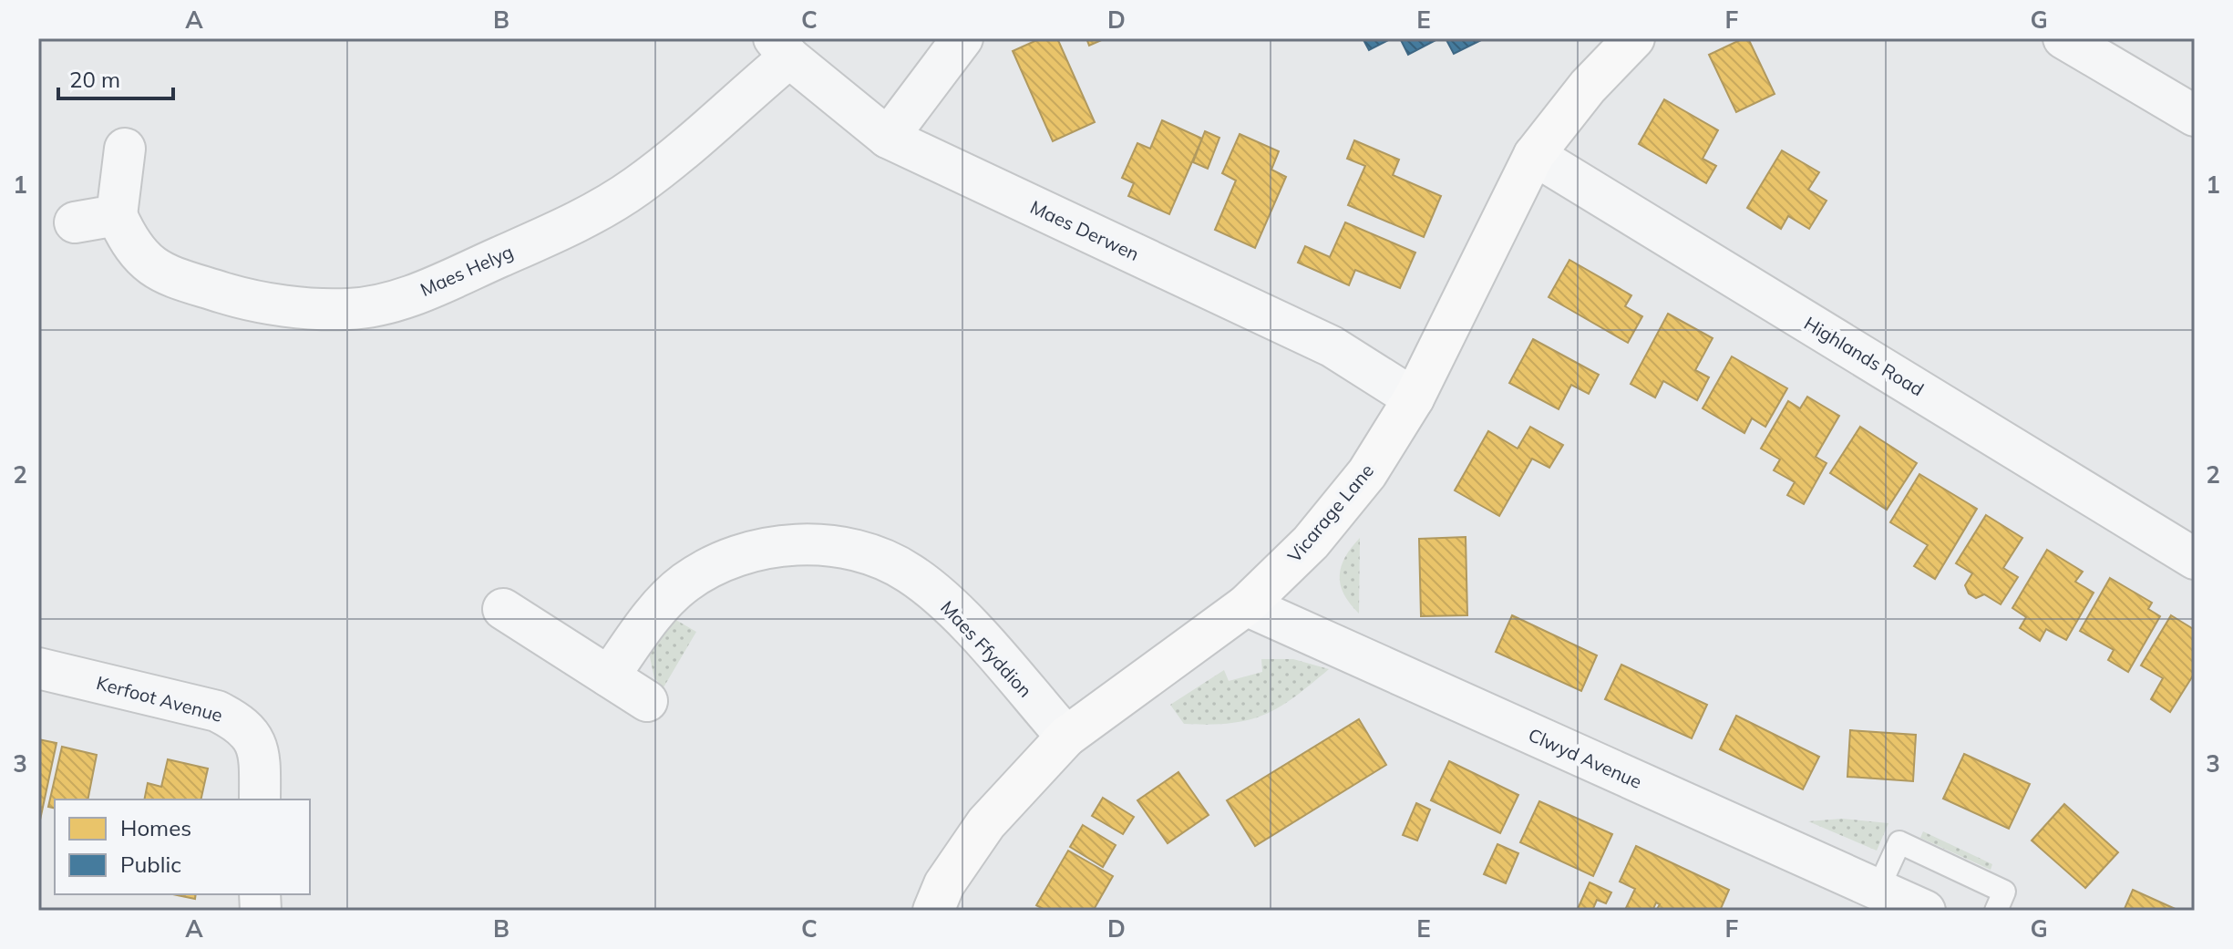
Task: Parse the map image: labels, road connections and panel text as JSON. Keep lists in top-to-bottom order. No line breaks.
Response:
{"streets":{"street":["Maes Derwen","Maes Helyg","Highlands Road","Vicarage Lane","Maes Ffyddion","Kerfoot Avenue","Clwyd Avenue"]},"crossings":[["Maes Derwen","Maes Helyg"],["Maes Derwen","Vicarage Lane"],["Highlands Road","Vicarage Lane"],["Vicarage Lane","Maes Ffyddion"],["Vicarage Lane","Clwyd Avenue"]],"legend":["Homes","Public"],"scale_bar":"20 m","grid":{"columns":["A","B","C","D","E","F","G"],"rows":["1","2","3"]}}
